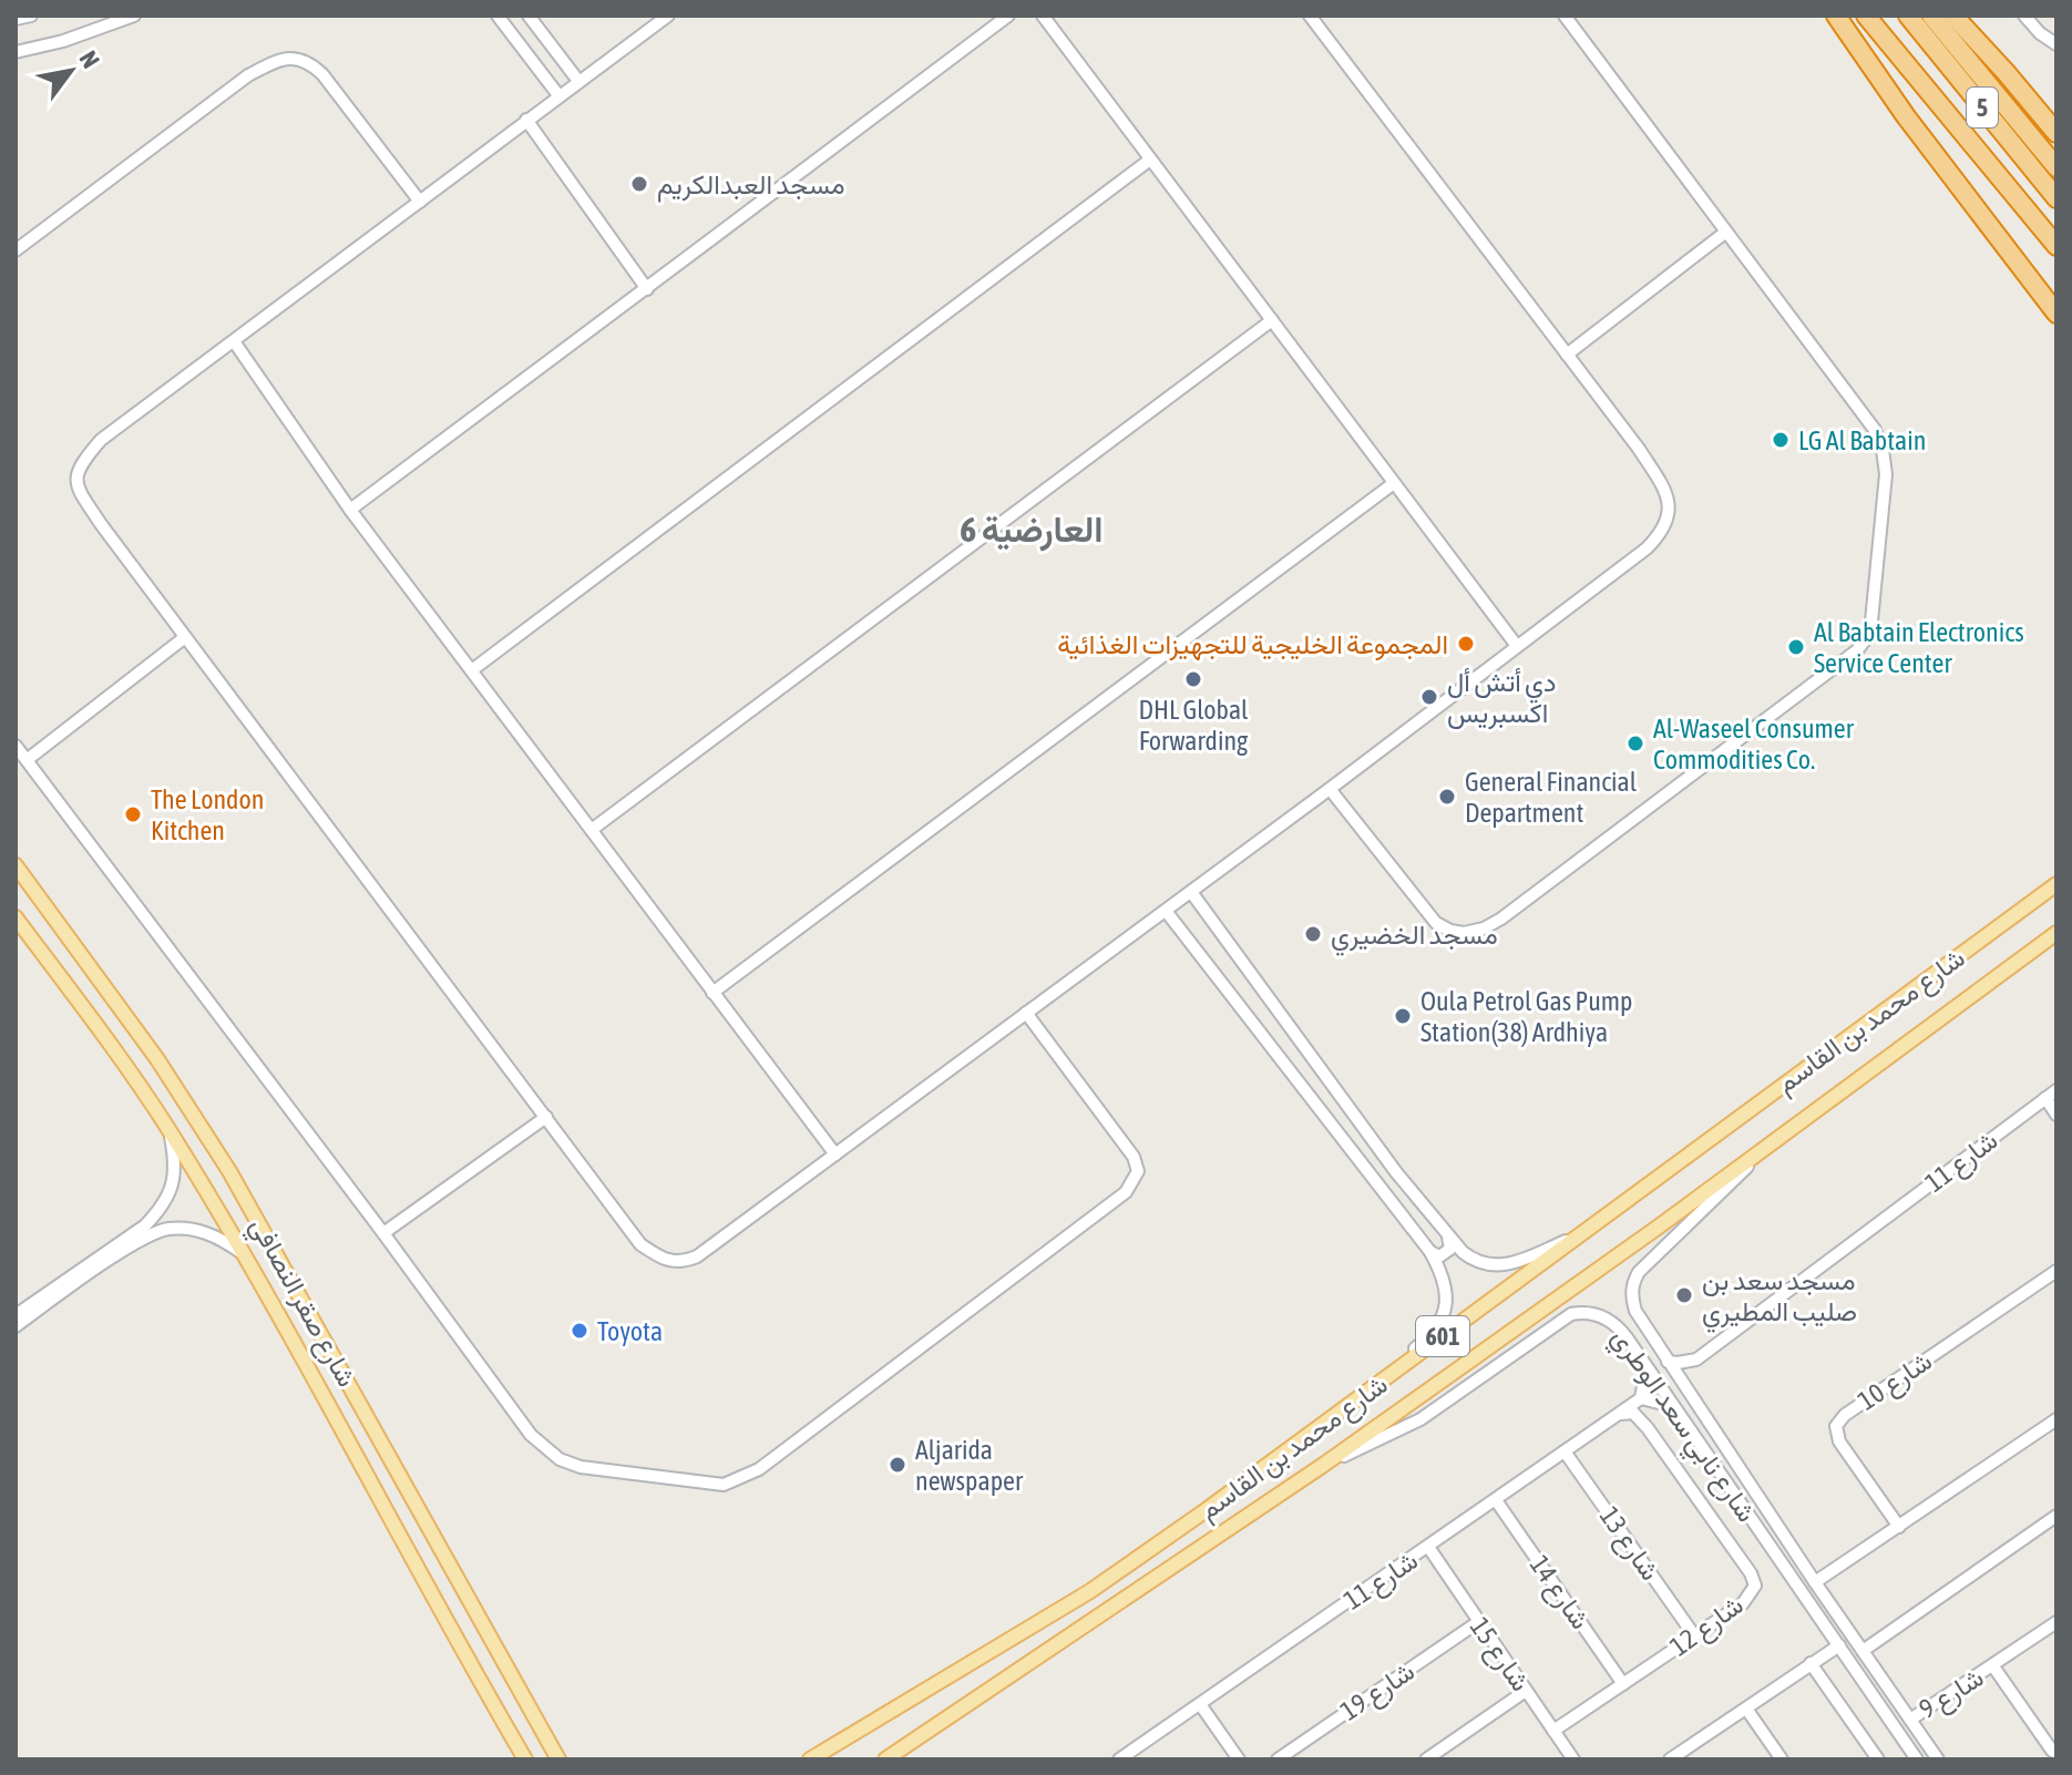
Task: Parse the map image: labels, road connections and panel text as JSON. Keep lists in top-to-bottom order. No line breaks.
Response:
{"streets":{"highway":["5"],"main road":["شارع محمد بن القاسم","شارع صقر النصافي","601"],"street":["شارع 11","شارع 10","شارع نابي سعد الوطري","شارع 13","شارع 14","شارع 12","شارع 15","شارع 19","شارع 9"]},"crossings":[["شارع محمد بن القاسم","شارع نابي سعد الوطري"],["شارع 11","شارع 13"],["شارع 11","شارع 14"],["شارع 11","شارع 12"],["شارع 11","شارع 15"],["شارع نابي سعد الوطري","شارع 9"],["شارع 13","شارع 12"],["شارع 14","شارع 12"],["شارع 12","شارع 15"],["شارع 15","شارع 19"]],"districts":["العارضية 6"],"places":["مسجد العبدالكريم","LG Al Babtain","المجموعة الخليجية للتجهيزات الغذائية","Al Babtain Electronics Service Center","DHL Global Forwarding","دي أتش أل اكسبريس","Al-Waseel Consumer Commodities Co.","General Financial Department","The London Kitchen","مسجد الخضيري","Oula Petrol Gas Pump Station(38) Ardhiya","مسجد سعد بن صليب المطيري","Toyota","Aljarida newspaper"],"north":"top right"}
